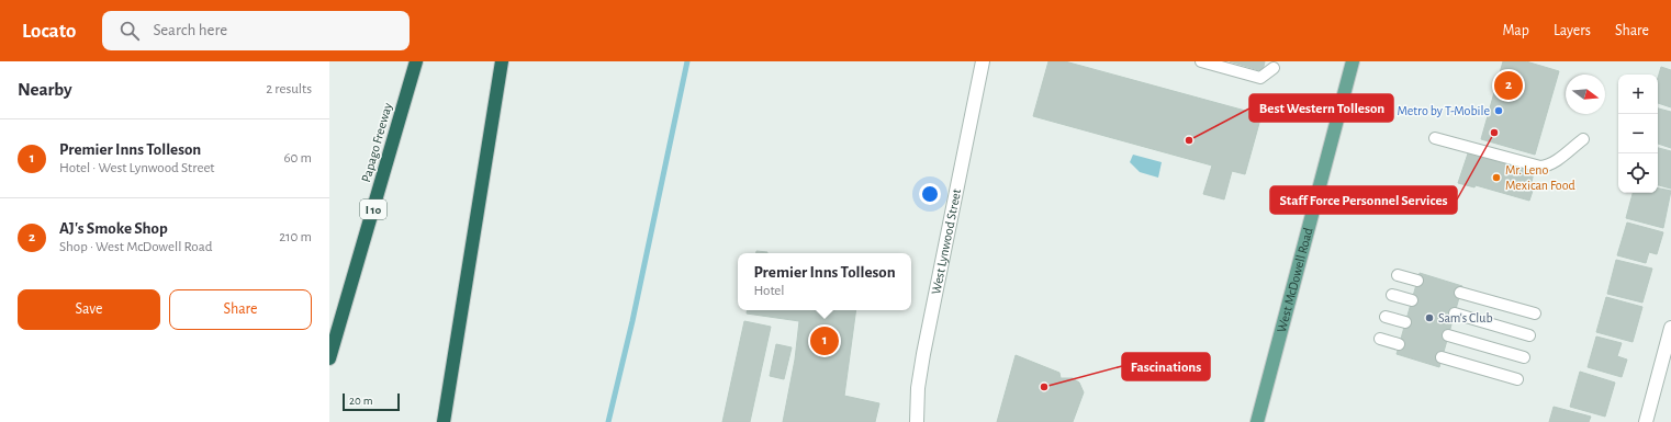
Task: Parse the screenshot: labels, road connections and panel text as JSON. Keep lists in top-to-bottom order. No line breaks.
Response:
{"streets":{"highway":["Papago Freeway","I 10"],"main road":["West McDowell Road"],"street":["West Lynwood Street"]},"places":["Metro by T-Mobile","Staff Force Personnel Services","Best Western Tolleson","Mr. Leno Mexican Food","Sam's Club","Fascinations"],"scale_bar":"20 m","north":"right","page":{"header":"Locato","search":"Search here","nav":["Map","Layers","Share"],"heading":["Nearby","2 results"],"pins":["2","1"],"map_buttons":["+","−"],"list":[{"mark":"1","name":"Premier Inns Tolleson","note":"Hotel · West Lynwood Street","value":"60 m"},{"mark":"2","name":"AJ's Smoke Shop","note":"Shop · West McDowell Road","value":"210 m"}],"popup":["Premier Inns Tolleson","Hotel"],"buttons":["Save","Share"],"scale":"20 m"}}
